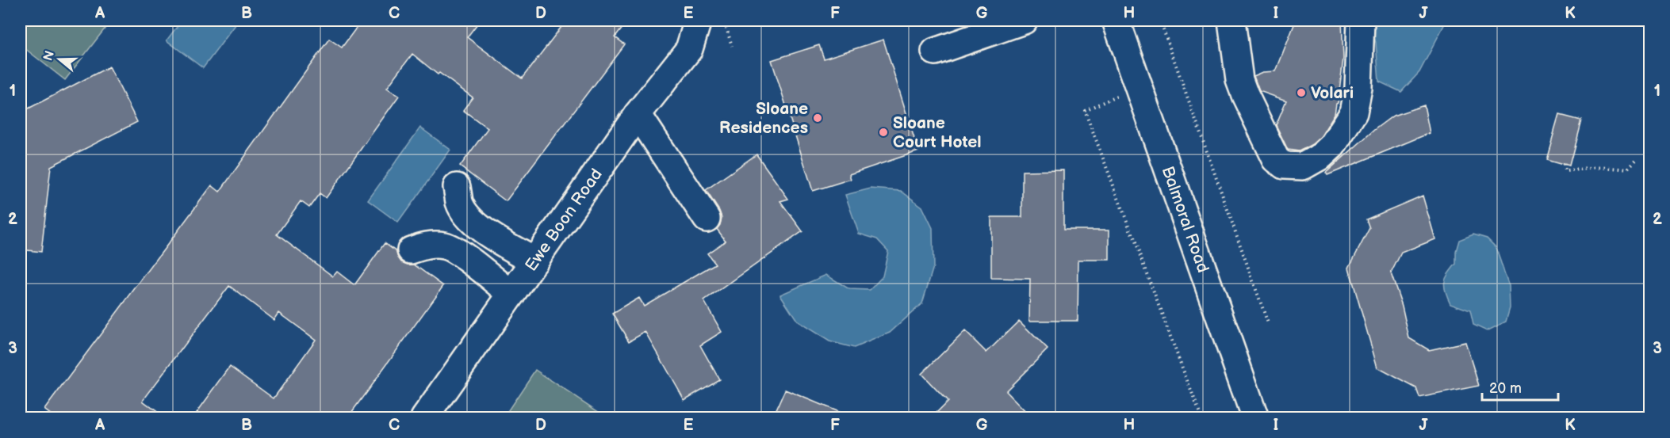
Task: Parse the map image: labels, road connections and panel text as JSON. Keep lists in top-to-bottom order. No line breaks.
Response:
{"streets":{"street":["Balmoral Road","Ewe Boon Road"]},"places":["Volari","Sloane Residences","Sloane Court Hotel"],"scale_bar":"20 m","north":"left","grid":{"columns":["A","B","C","D","E","F","G","H","I","J","K"],"rows":["1","2","3"]}}
